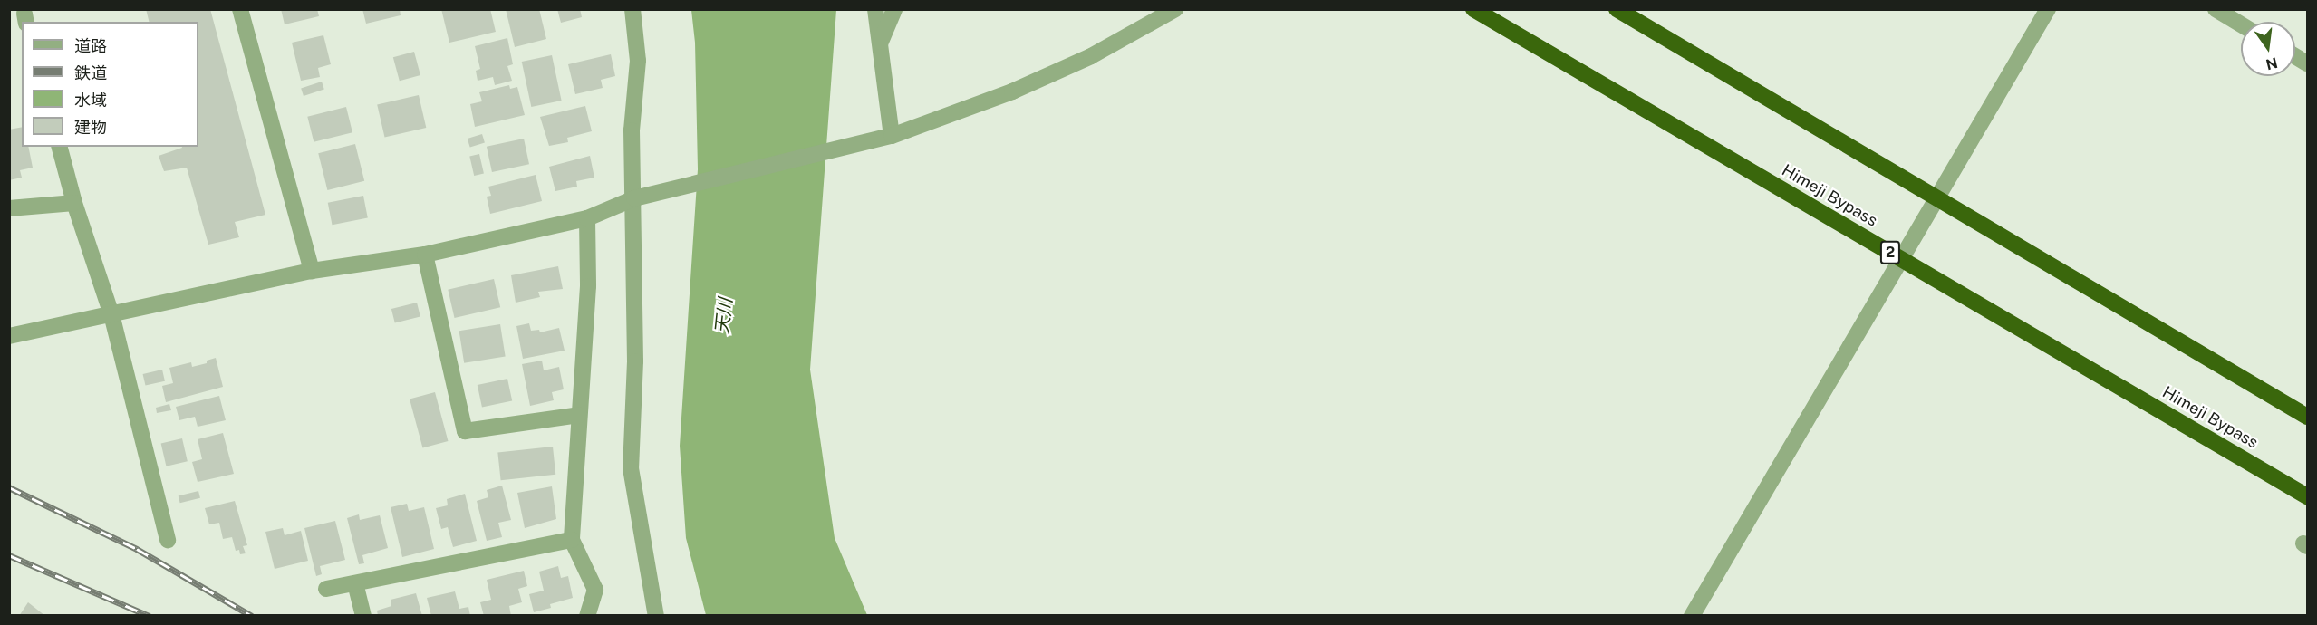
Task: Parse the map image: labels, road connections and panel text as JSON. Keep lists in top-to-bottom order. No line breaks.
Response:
{"streets":{"highway":["Himeji Bypass","2"]},"water":["天川"],"legend":["道路","鉄道","水域","建物"],"north":"bottom"}
